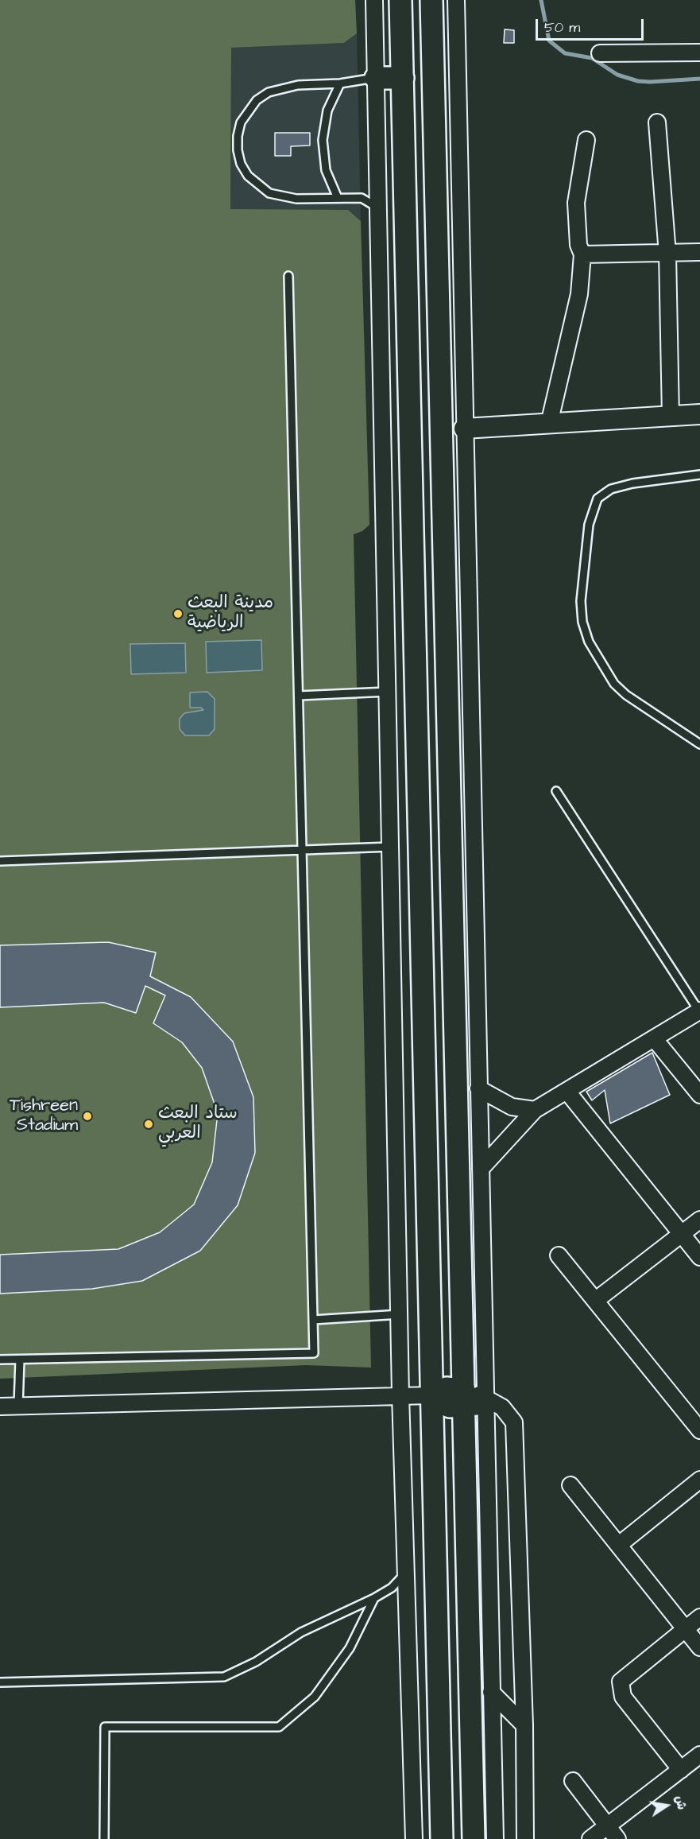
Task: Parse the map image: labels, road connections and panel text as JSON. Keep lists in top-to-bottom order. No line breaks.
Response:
{"places":["مدينة البعث الرياضية","Tishreen Stadium","ستاد البعث العربي"],"scale_bar":"50 m","north":"right"}
